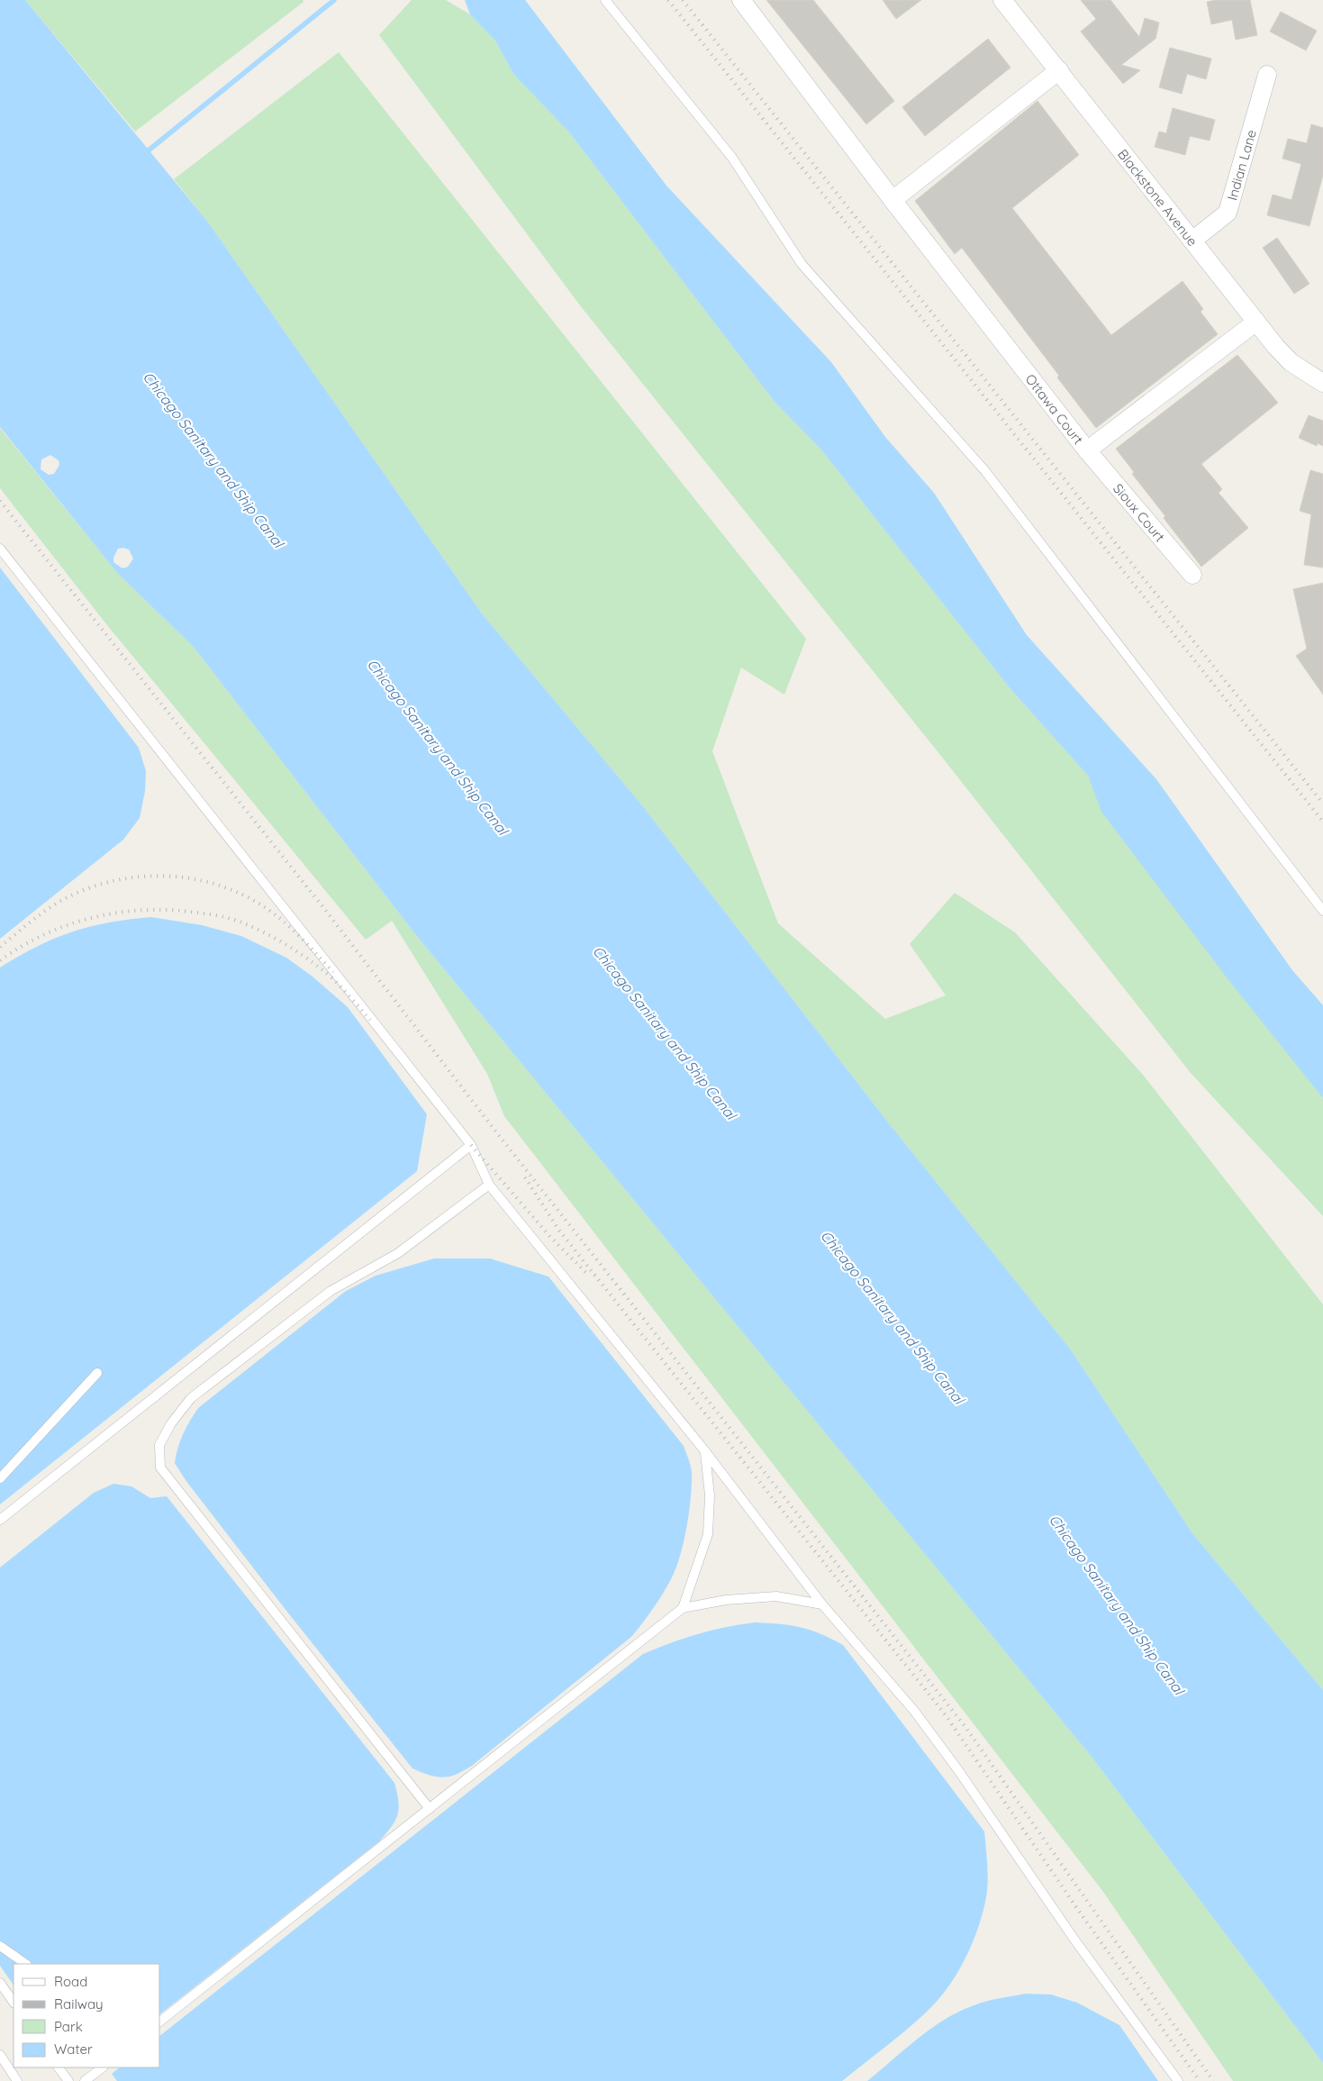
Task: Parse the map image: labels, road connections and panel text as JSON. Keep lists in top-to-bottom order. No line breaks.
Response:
{"streets":{"street":["Indian Lane","Blackstone Avenue","Ottawa Court","Sioux Court"]},"crossings":[["Indian Lane","Blackstone Avenue"],["Blackstone Avenue","Ottawa Court"],["Ottawa Court","Sioux Court"]],"water":["Chicago Sanitary and Ship Canal"],"legend":["Road","Railway","Park","Water"]}
